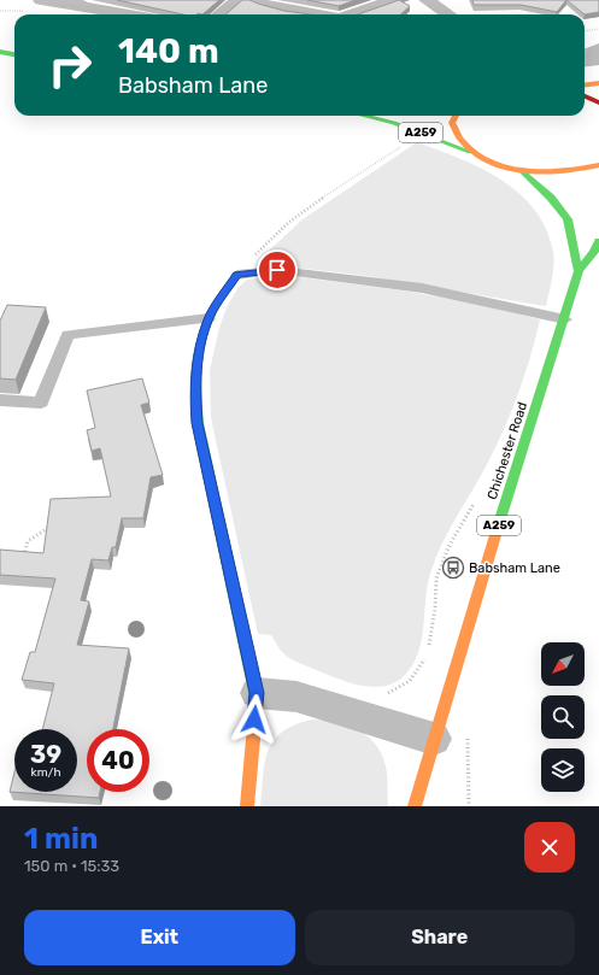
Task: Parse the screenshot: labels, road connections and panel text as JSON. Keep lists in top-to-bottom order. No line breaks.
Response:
{"streets":{"main road":["A259","Chichester Road"]},"places":{"bus stop":["Babsham Lane"]},"north":"bottom left","page":{"turn":["140 m","Babsham Lane"],"speed":"39 km/h","limit":"40","heading":["1 min","150 m · 15:33"],"buttons":["Exit","Share"]}}
